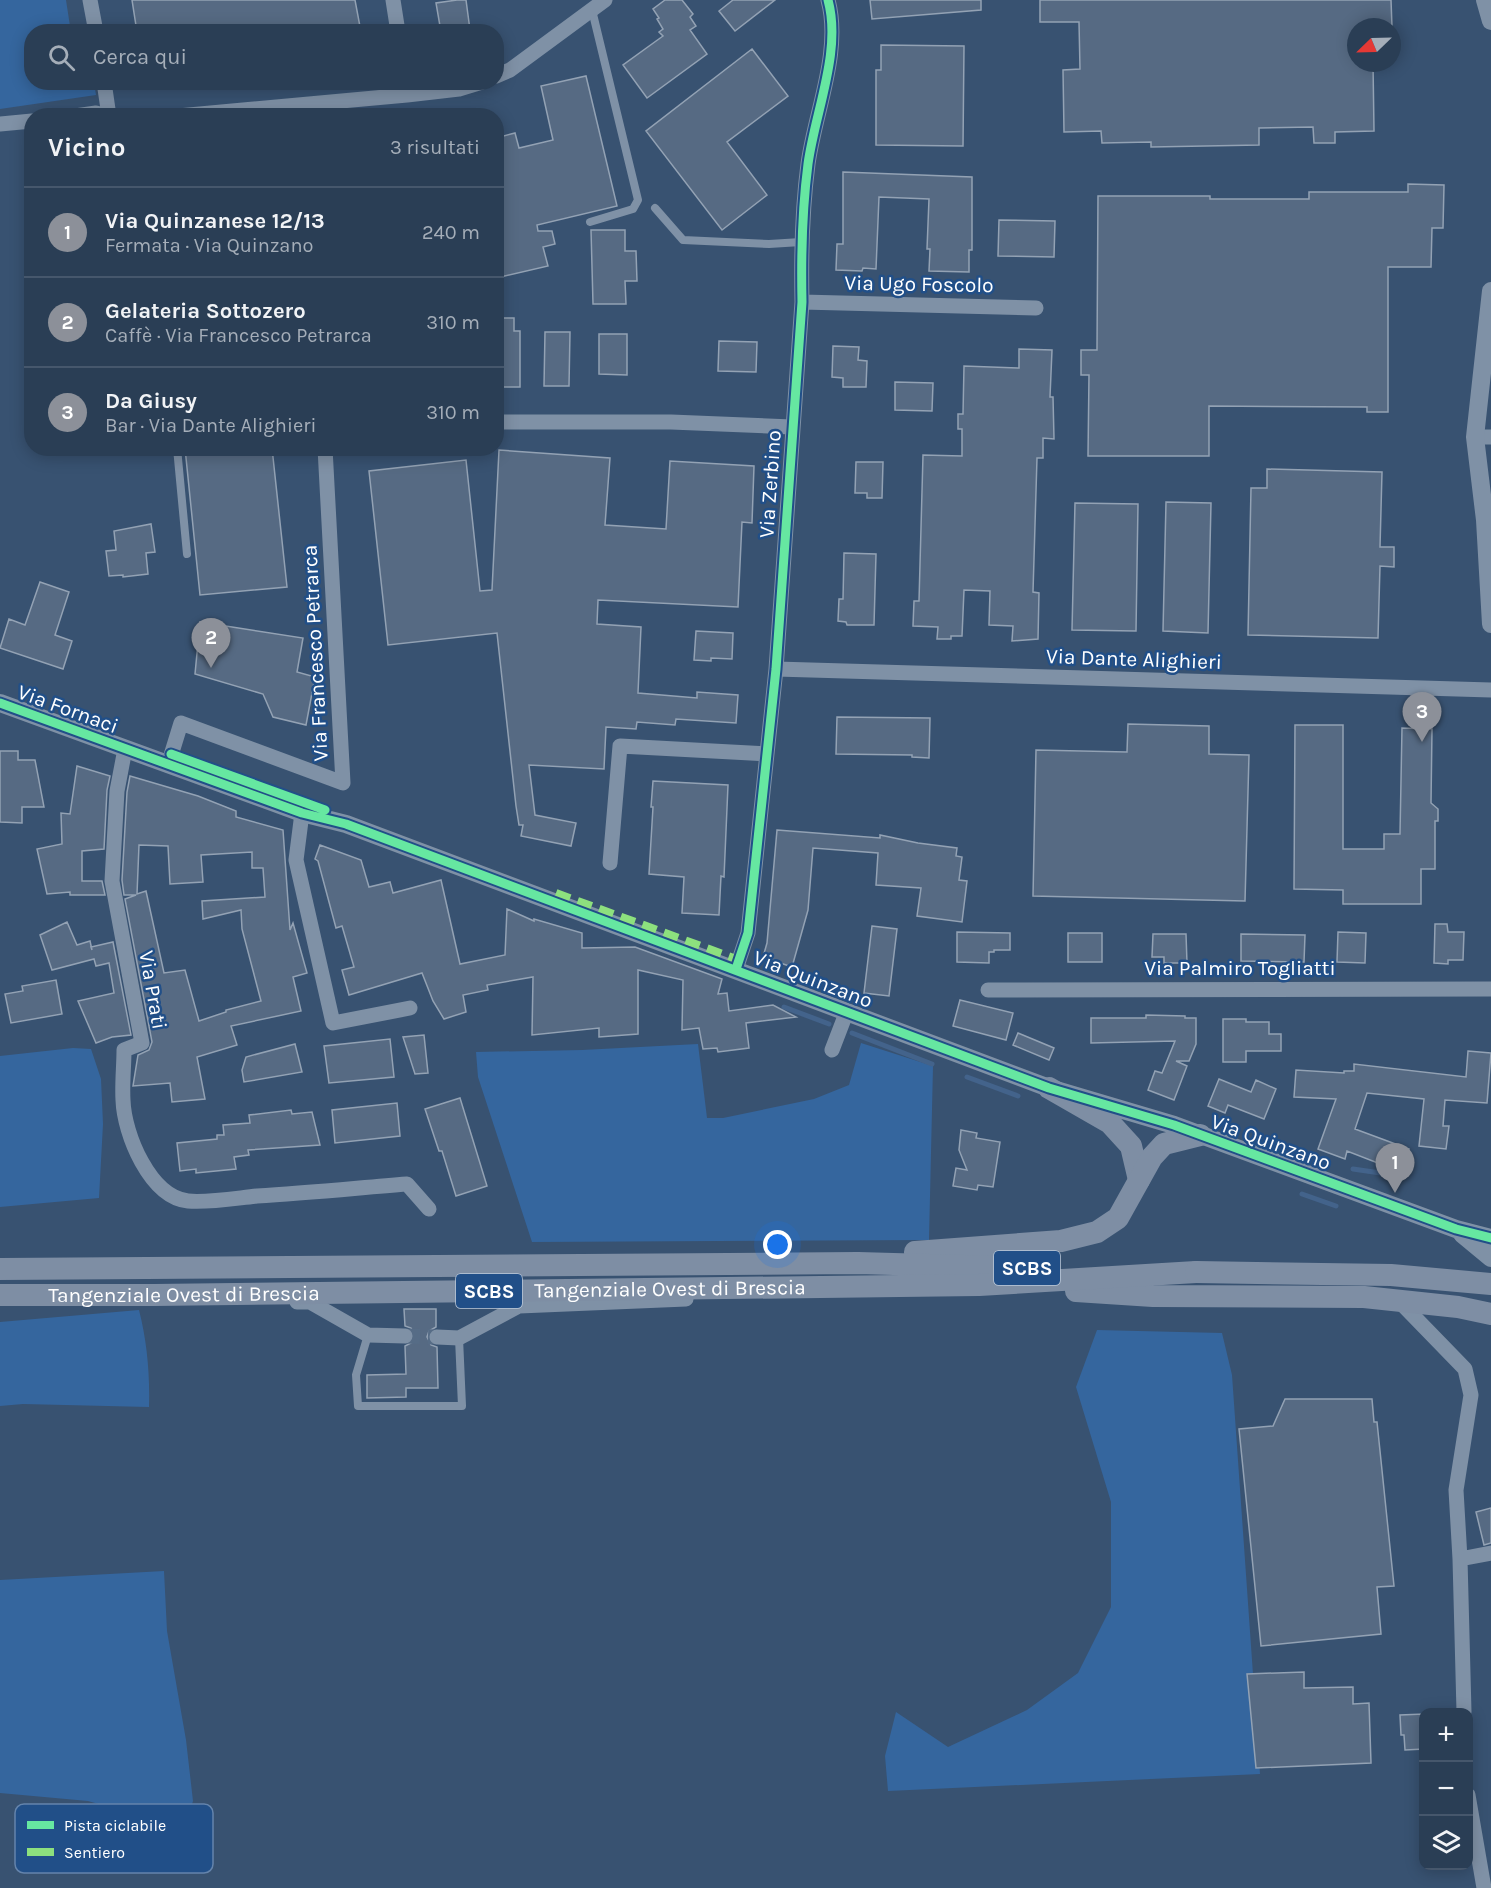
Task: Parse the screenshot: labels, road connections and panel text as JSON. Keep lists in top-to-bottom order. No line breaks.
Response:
{"streets":{"main road":["SCBS","Tangenziale Ovest di Brescia"],"street":["Via Ugo Foscolo","Via Zerbino","Via Francesco Petrarca","Via Dante Alighieri","Via Fornaci","Via Palmiro Togliatti","Via Quinzano","Via Prati"]},"crossings":[["Via Ugo Foscolo","Via Zerbino"],["Via Zerbino","Via Dante Alighieri"],["Via Zerbino","Via Quinzano"],["Via Francesco Petrarca","Via Quinzano"],["Via Fornaci","Via Quinzano"],["Via Fornaci","Via Prati"],["Via Quinzano","Via Prati"]],"legend":["Pista ciclabile","Sentiero"],"north":"bottom left","page":{"search":"Cerca qui","heading":["Vicino","3 risultati"],"list":[{"mark":"1","name":"Via Quinzanese 12/13","note":"Fermata · Via Quinzano","value":"240 m"},{"mark":"2","name":"Gelateria Sottozero","note":"Caffè · Via Francesco Petrarca","value":"310 m"},{"mark":"3","name":"Da Giusy","note":"Bar · Via Dante Alighieri","value":"310 m"}],"pins":["2","3","1"],"map_buttons":["+","−"]}}
